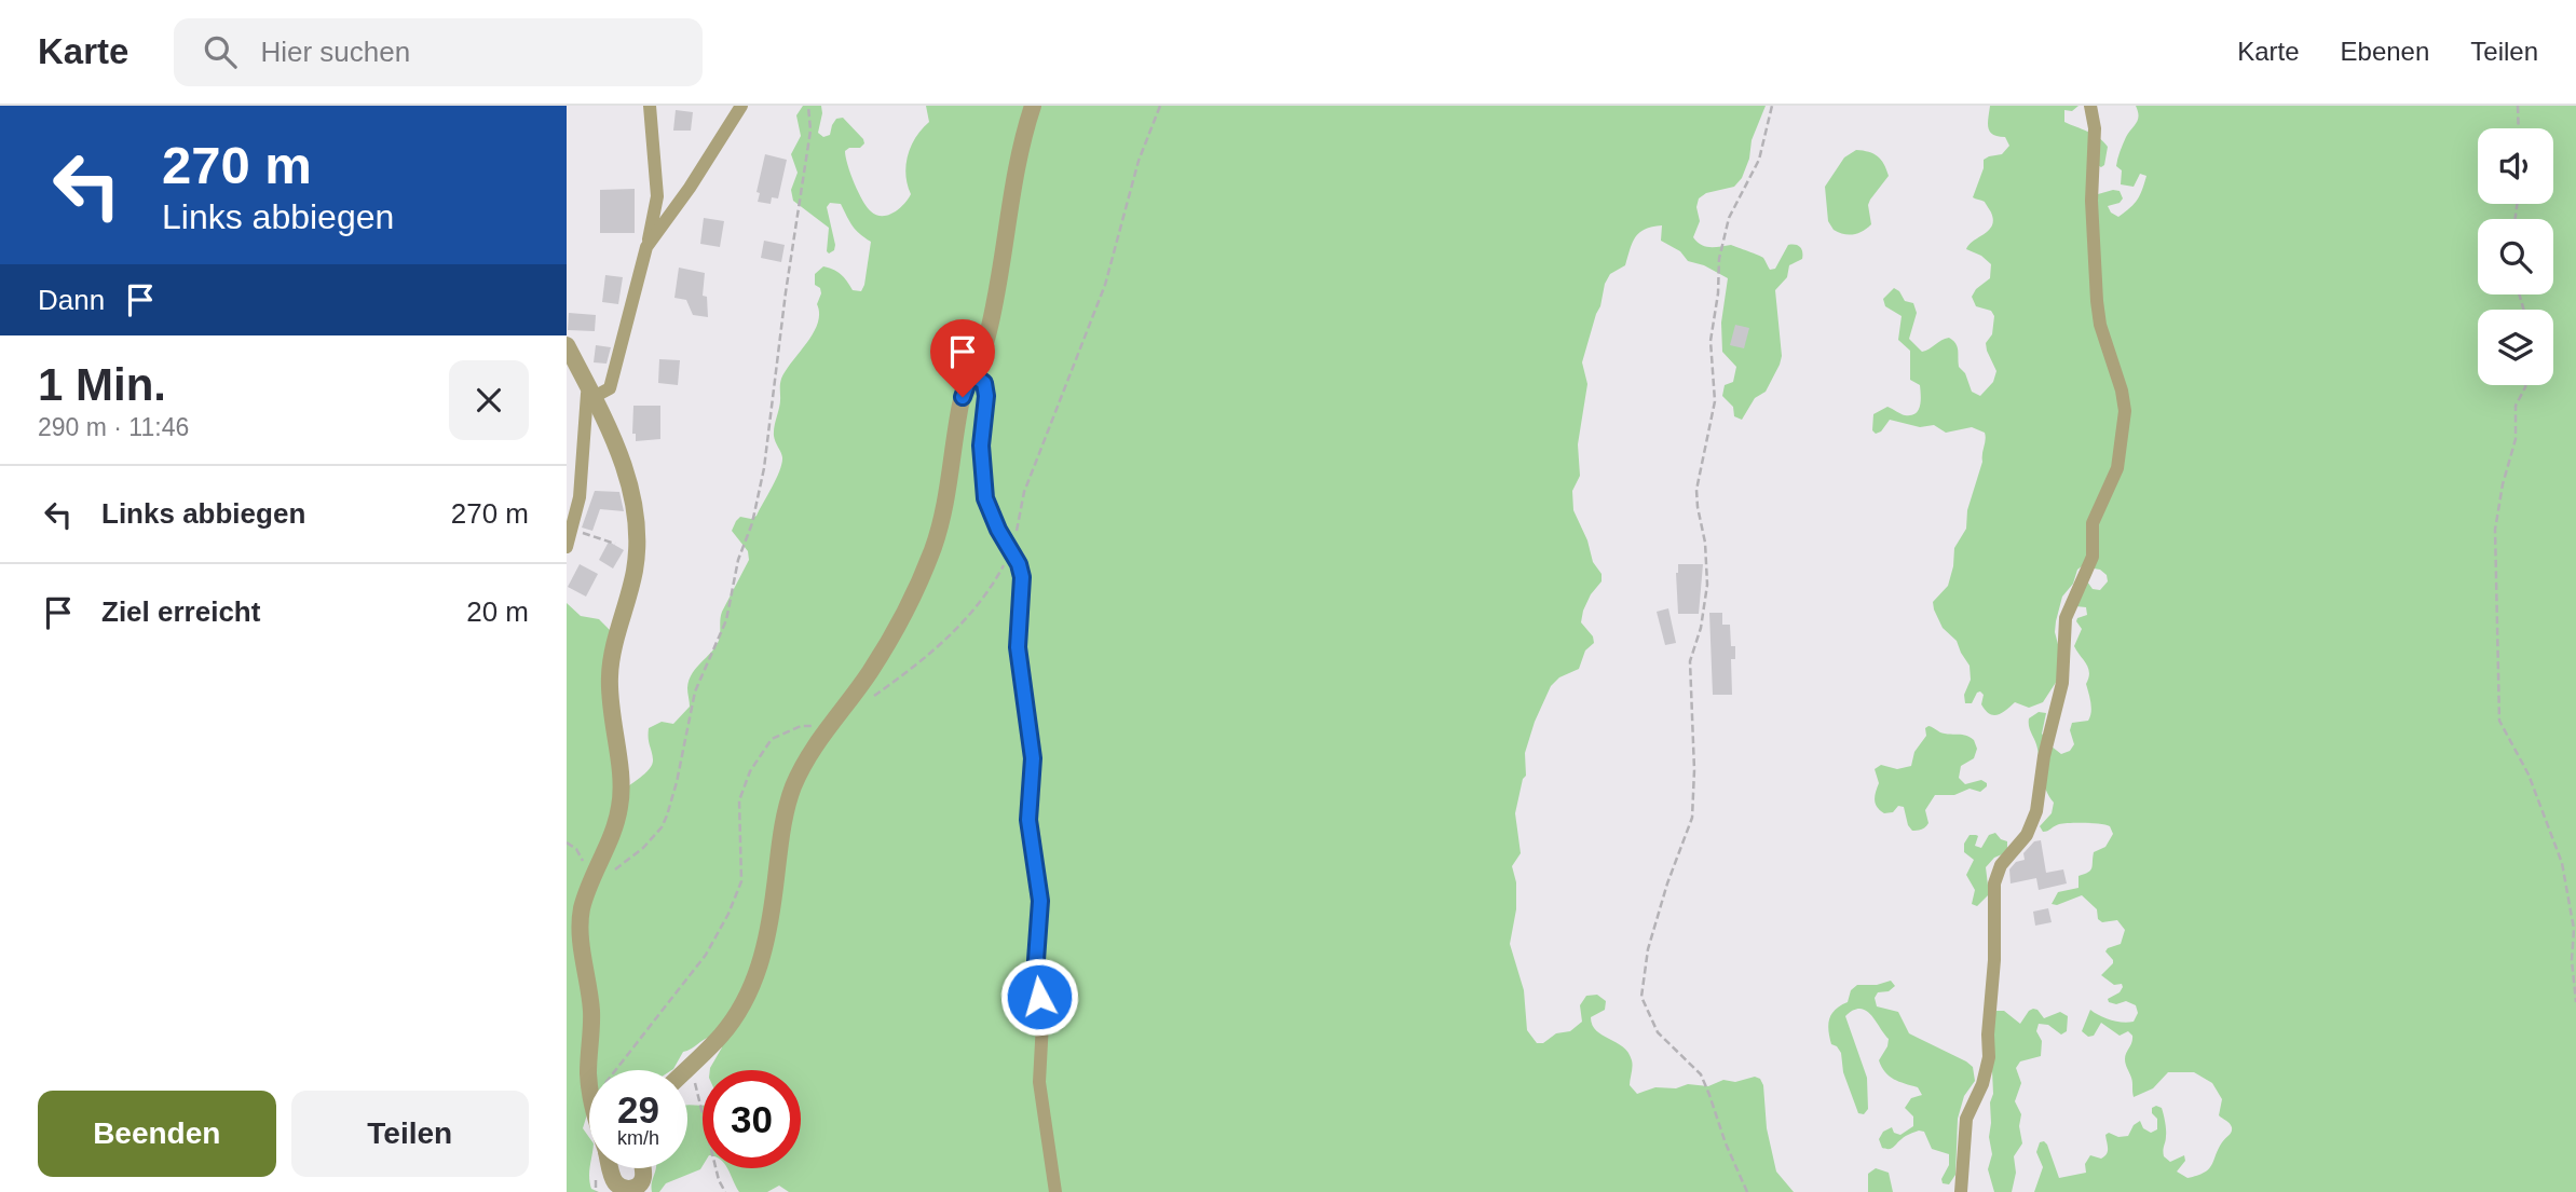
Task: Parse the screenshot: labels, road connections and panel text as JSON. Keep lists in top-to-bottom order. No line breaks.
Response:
{"page":{"header":"Karte","search":"Hier suchen","nav":["Karte","Ebenen","Teilen"],"turn":["270 m","Links abbiegen"],"then":"Dann","heading":["1 Min.","290 m · 11:46"],"list":[{"name":"Links abbiegen","value":"270 m"},{"name":"Ziel erreicht","value":"20 m"}],"speed":"29 km/h","limit":"30","buttons":["Beenden","Teilen"]}}
